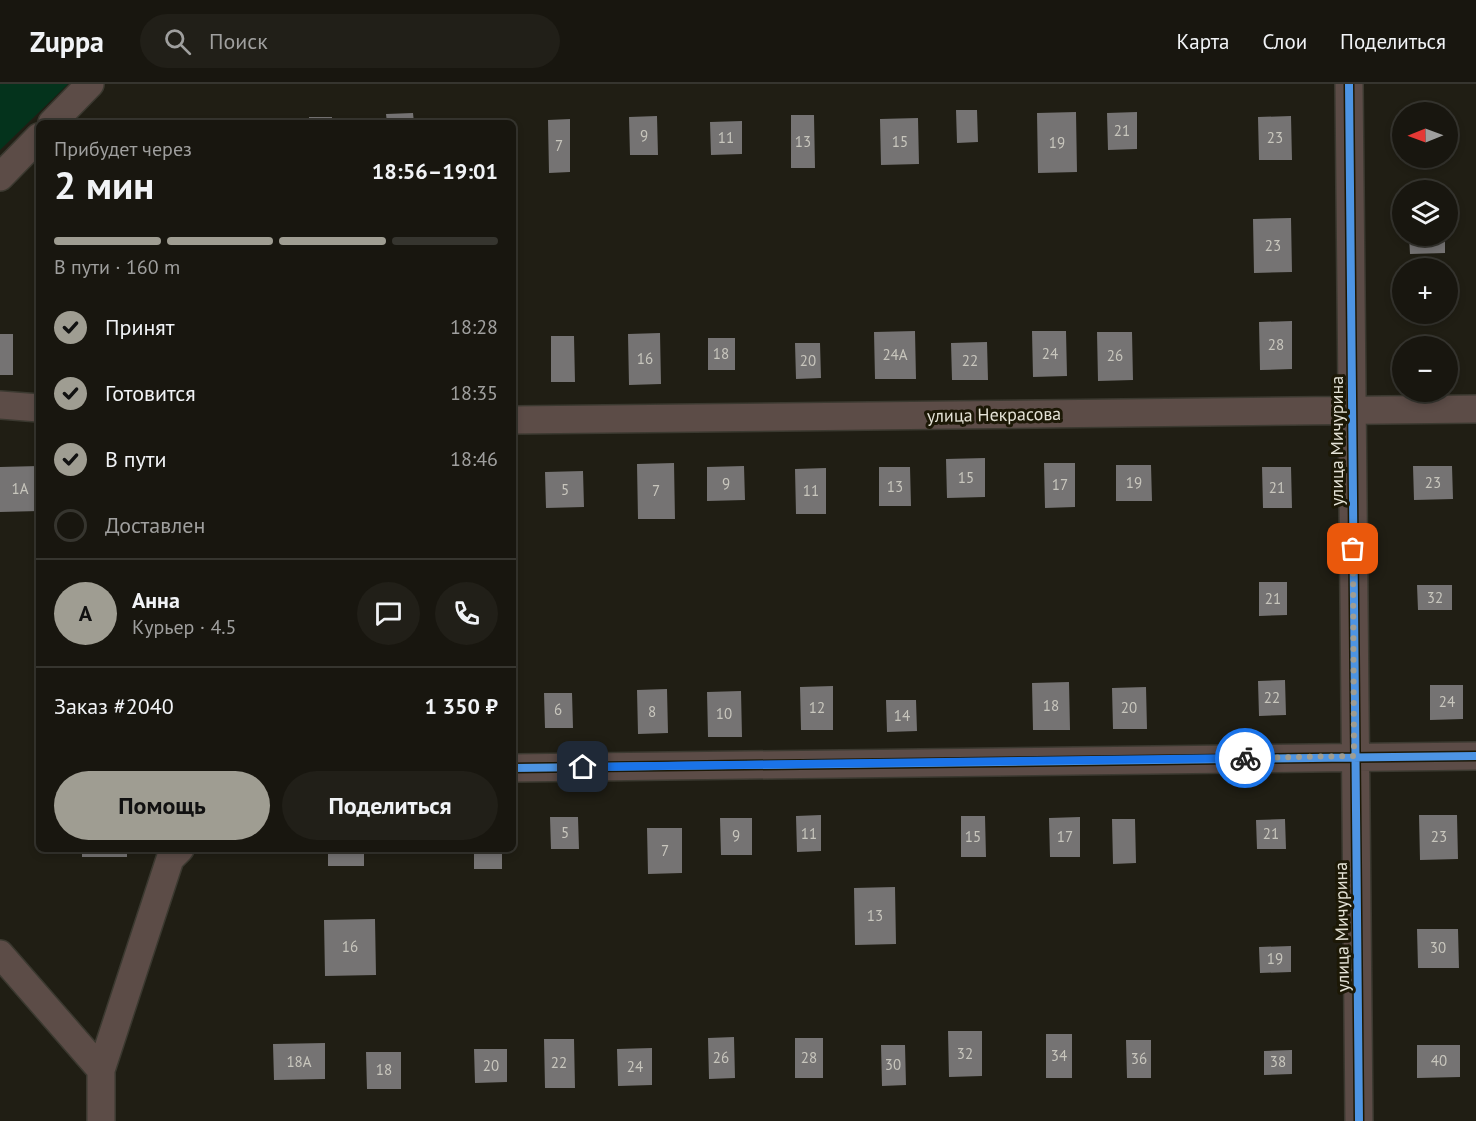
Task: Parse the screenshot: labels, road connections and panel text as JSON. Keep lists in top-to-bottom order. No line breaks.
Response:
{"streets":{"street":["улица Некрасова","улица Мичурина"]},"crossings":[["улица Некрасова","улица Мичурина"]],"house_numbers":["21","9","11","23","13","15","19","7","23","28","18","24","24А","26","16","20","22","15","19","23","9","17","13","21","1А","5","7","11","32","21","22","24","18","12","20","6","8","10","14","5","11","21","9","15","17","23","7","13","16","30","19","32","34","26","28","36","40","18А","38","22","30","20","24","18"],"north":"left","page":{"header":"Zuppa","search":"Поиск","nav":["Карта","Слои","Поделиться"],"map_buttons":["+","−"],"heading":["2 мин","Прибудет через","18:56–19:01"],"panel":["Анна","Курьер · 4.5","Заказ #2040","1 350 ₽"],"bar":"В пути · 160 m","list":[["Принят","18:28"],["Готовится","18:35"],["В пути","18:46"],"Доставлен"],"round":"А","buttons":["Помощь","Поделиться"]}}
